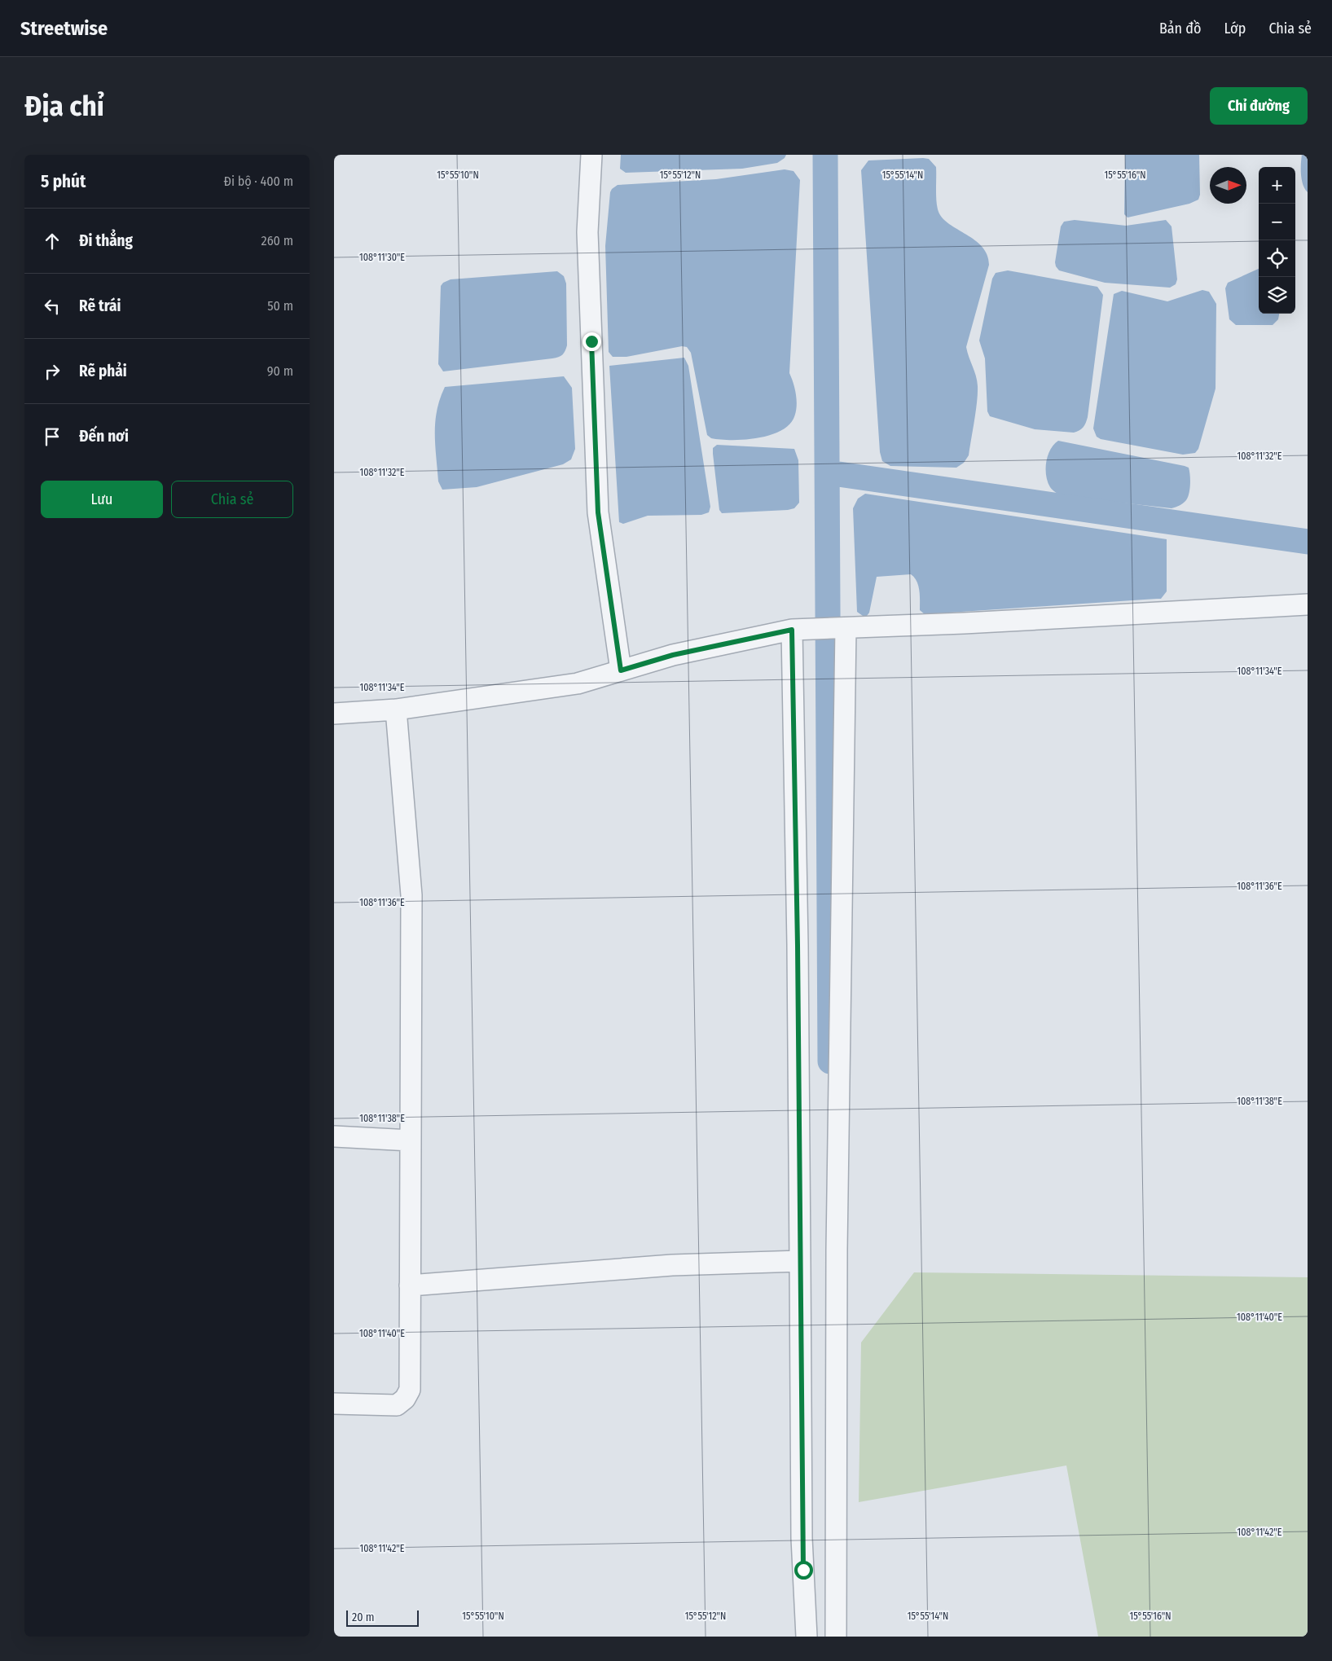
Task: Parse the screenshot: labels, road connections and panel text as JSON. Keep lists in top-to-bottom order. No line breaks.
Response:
{"scale_bar":"20 m","north":"right","page":{"header":"Streetwise","nav":["Bản đồ","Lớp","Chia sẻ"],"buttons":["Chỉ đường",["Lưu","Chia sẻ"]],"title":"Địa chỉ","heading":["5 phút","Đi bộ · 400 m"],"map_buttons":["+","−"],"list":[["Đi thẳng","260 m"],["Rẽ trái","50 m"],["Rẽ phải","90 m"],"Đến nơi"],"scale":"20 m"},"coordinates":["15°55'10\"N","15°55'12\"N","15°55'14\"N","15°55'16\"N","108°11'30\"E","108°11'32\"E","108°11'34\"E","108°11'36\"E","108°11'38\"E","108°11'40\"E","108°11'42\"E"]}
